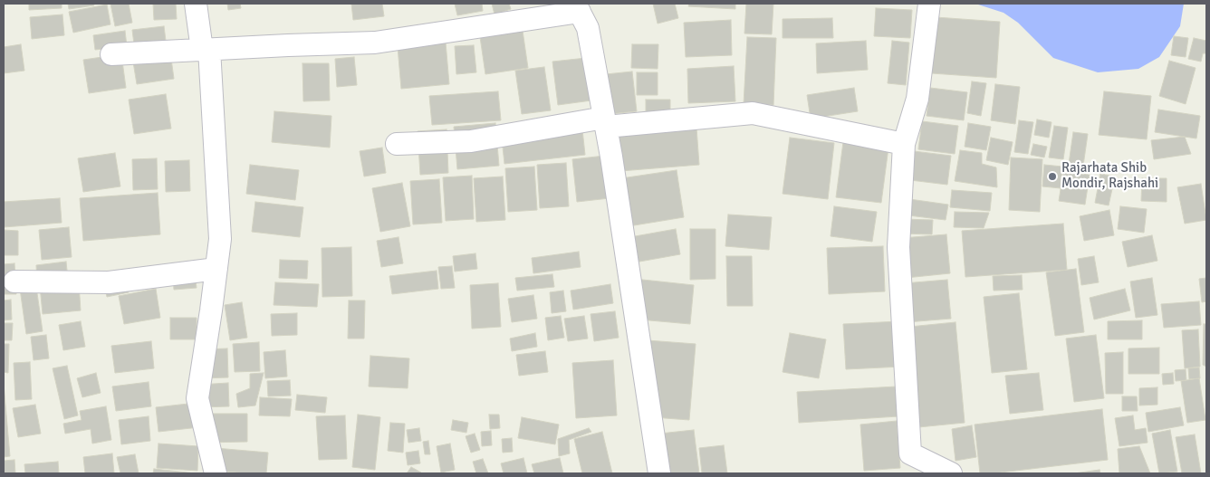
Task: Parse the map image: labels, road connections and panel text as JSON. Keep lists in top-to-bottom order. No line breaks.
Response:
{"places":["Rajarhata Shib Mondir, Rajshahi"]}
